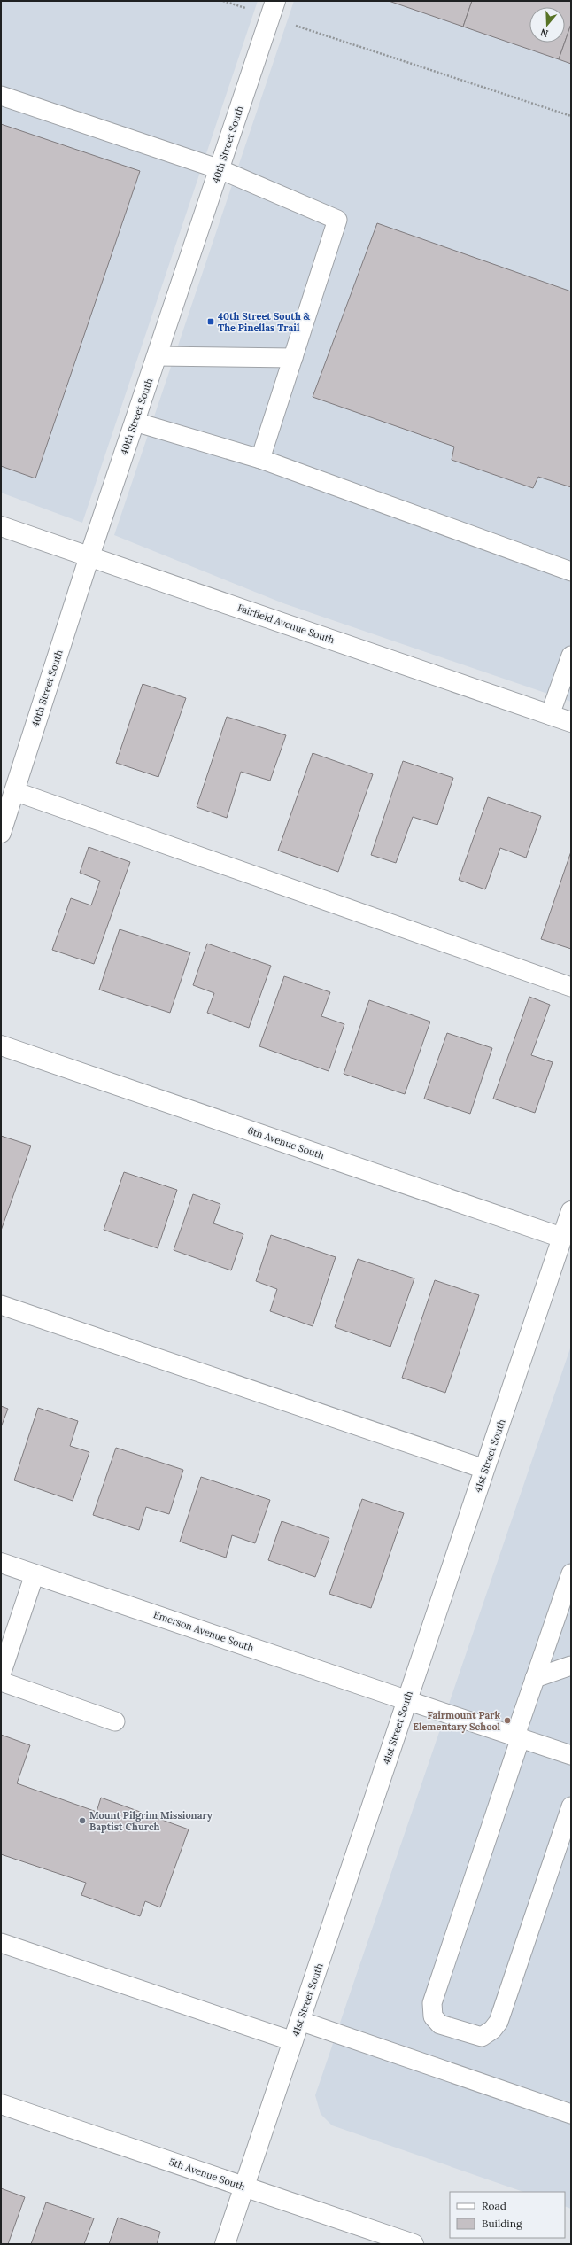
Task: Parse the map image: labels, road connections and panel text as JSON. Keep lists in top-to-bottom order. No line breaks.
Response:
{"streets":{"street":["40th Street South","Fairfield Avenue South","6th Avenue South","41st Street South","Emerson Avenue South","5th Avenue South"]},"crossings":[["40th Street South","Fairfield Avenue South"],["6th Avenue South","41st Street South"],["41st Street South","Emerson Avenue South"],["41st Street South","5th Avenue South"]],"places":{"transit":["40th Street South & The Pinellas Trail"],"other":["Fairmount Park Elementary School","Mount Pilgrim Missionary Baptist Church"]},"legend":["Road","Building"],"north":"bottom"}
